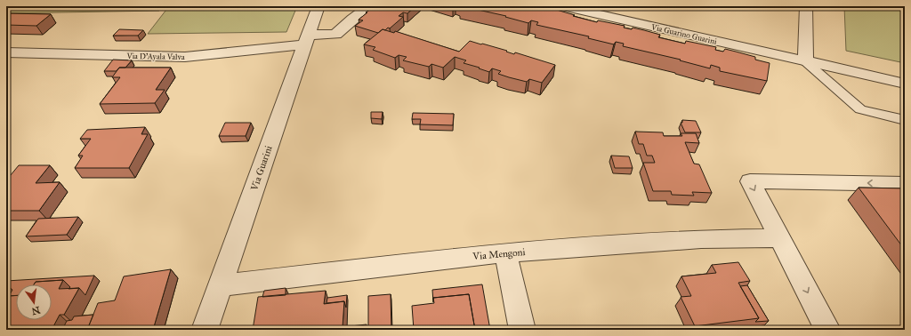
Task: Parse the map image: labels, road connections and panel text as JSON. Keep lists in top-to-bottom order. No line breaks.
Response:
{"streets":{"street":["Via Guarino Guarini","Via D'Ayala Valva","Via Guarini","Via Mengoni"]},"crossings":[["Via D'Ayala Valva","Via Guarini"],["Via Guarini","Via Mengoni"]],"north":"bottom"}
